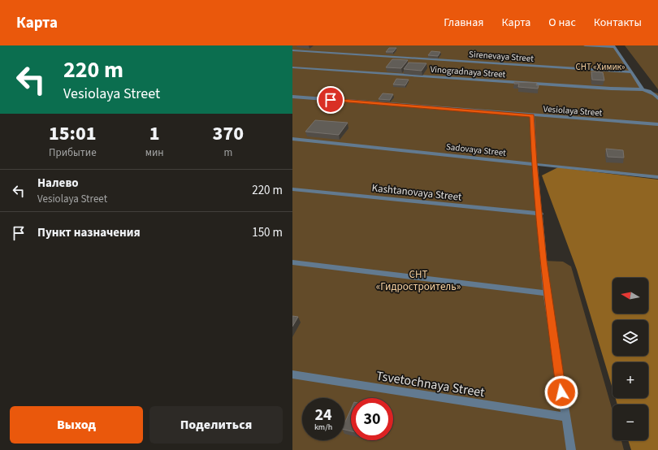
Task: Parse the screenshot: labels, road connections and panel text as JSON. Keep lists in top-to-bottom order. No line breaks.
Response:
{"streets":{"street":["Sirenevaya Street","Vinogradnaya Street","Vesiolaya Street","Sadovaya Street","Kashtanovaya Street","Tsvetochnaya Street"]},"parks":["СНТ «Химик»","СНТ «Гидростроитель»"],"north":"left","page":{"header":"Карта","nav":["Главная","Карта","О нас","Контакты"],"turn":["220 m","Vesiolaya Street"],"eta":["15:01","Прибытие","1","мин","370","m"],"list":[{"name":"Налево","note":"Vesiolaya Street","value":"220 m"},{"name":"Пункт назначения","value":"150 m"}],"map_buttons":["+","−"],"speed":"24 km/h","limit":"30","buttons":["Выход","Поделиться"]}}
